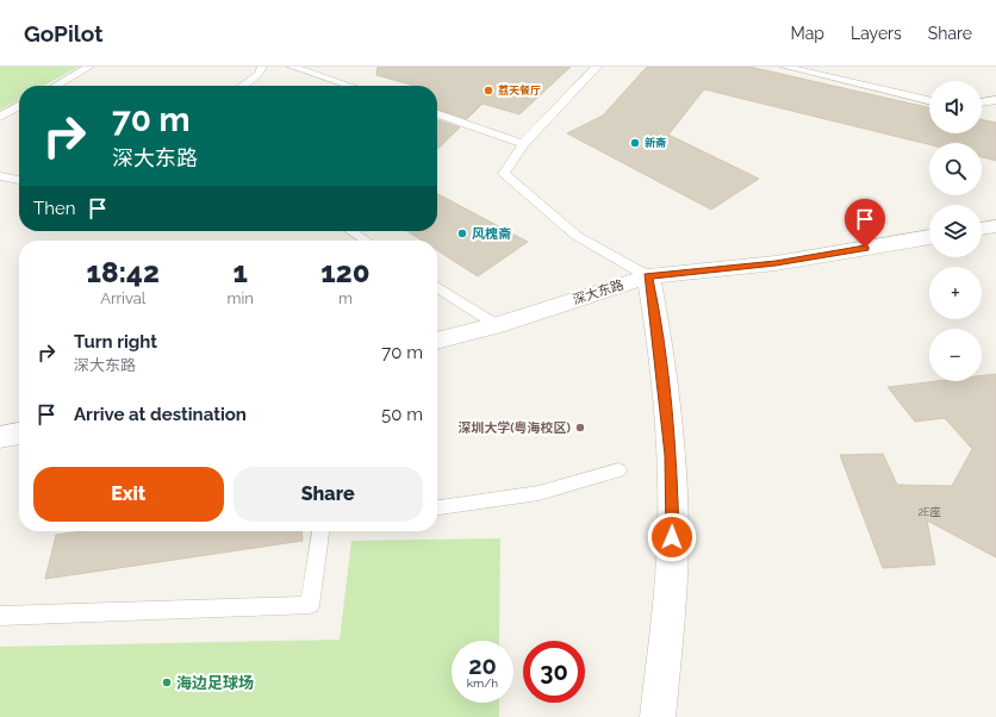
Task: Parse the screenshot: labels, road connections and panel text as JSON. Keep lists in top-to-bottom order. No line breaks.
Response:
{"streets":{"street":["深大东路"]},"places":["荔天餐厅","新斋","风槐斋","深圳大学(粤海校区)","海边足球场"],"house_numbers":["2E座"],"page":{"header":"GoPilot","nav":["Map","Layers","Share"],"map_buttons":["+","−"],"turn":["70 m","深大东路"],"then":"Then","eta":["18:42","Arrival","1","min","120","m"],"list":[{"name":"Turn right","note":"深大东路","value":"70 m"},{"name":"Arrive at destination","value":"50 m"}],"buttons":["Exit","Share"],"speed":"20 km/h","limit":"30"}}
